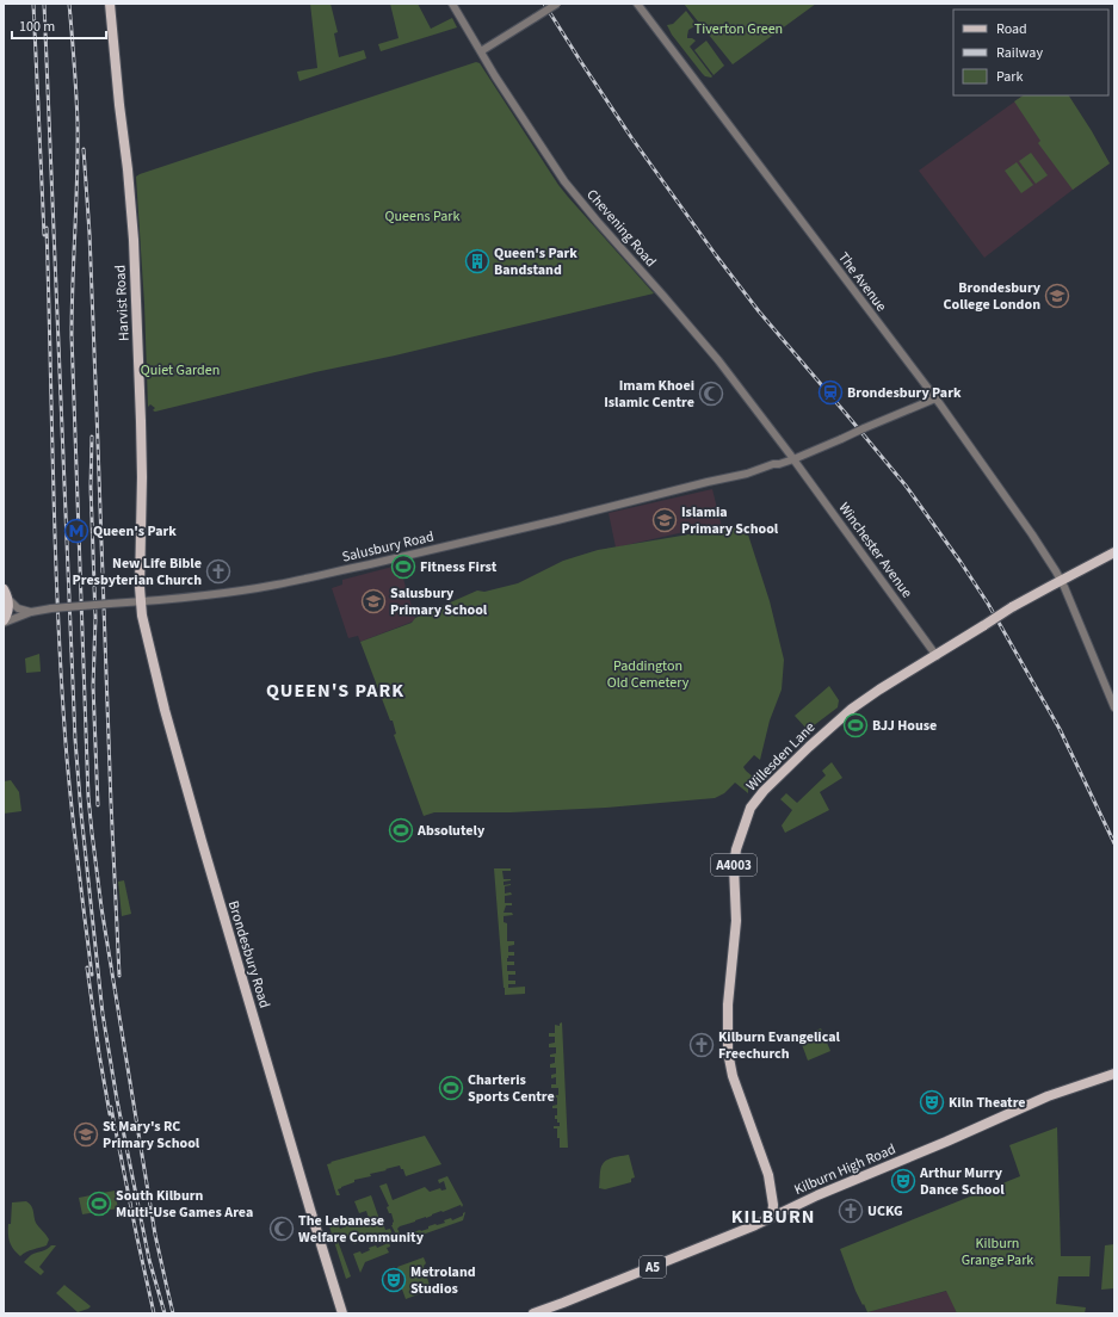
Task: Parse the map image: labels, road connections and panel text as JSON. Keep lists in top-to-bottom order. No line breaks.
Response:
{"streets":{"main road":["Harvist Road","Willesden Lane","A4003","Brondesbury Road","Kilburn High Road","A5"],"street":["Chevening Road","The Avenue","Salusbury Road","Winchester Avenue"]},"crossings":[["Chevening Road","Salusbury Road"],["Chevening Road","Winchester Avenue"],["The Avenue","Willesden Lane"],["Harvist Road","Salusbury Road"],["Harvist Road","Brondesbury Road"],["Salusbury Road","Winchester Avenue"],["Salusbury Road","Brondesbury Road"],["Winchester Avenue","Willesden Lane"],["Willesden Lane","Kilburn High Road"]],"districts":["QUEEN'S PARK","KILBURN"],"parks":["Tiverton Green","Queens Park","Quiet Garden","Paddington Old Cemetery","Kilburn Grange Park"],"places":{"building":["Queen's Park Bandstand"],"school or university":["Brondesbury College London","Islamia Primary School","Salusbury Primary School","St Mary's RC Primary School"],"station":["Brondesbury Park"],"mosque":["Imam Khoei Islamic Centre","The Lebanese Welfare Community"],"metro station":["Queen's Park"],"sports":["Fitness First","BJJ House","Absolutely","Charteris Sports Centre","South Kilburn Multi-Use Games Area"],"church":["New Life Bible Presbyterian Church","Kilburn Evangelical Freechurch","UCKG"],"theatre":["Kiln Theatre","Arthur Murry Dance School","Metroland Studios"]},"legend":["Road","Railway","Park"],"scale_bar":"100 m"}
